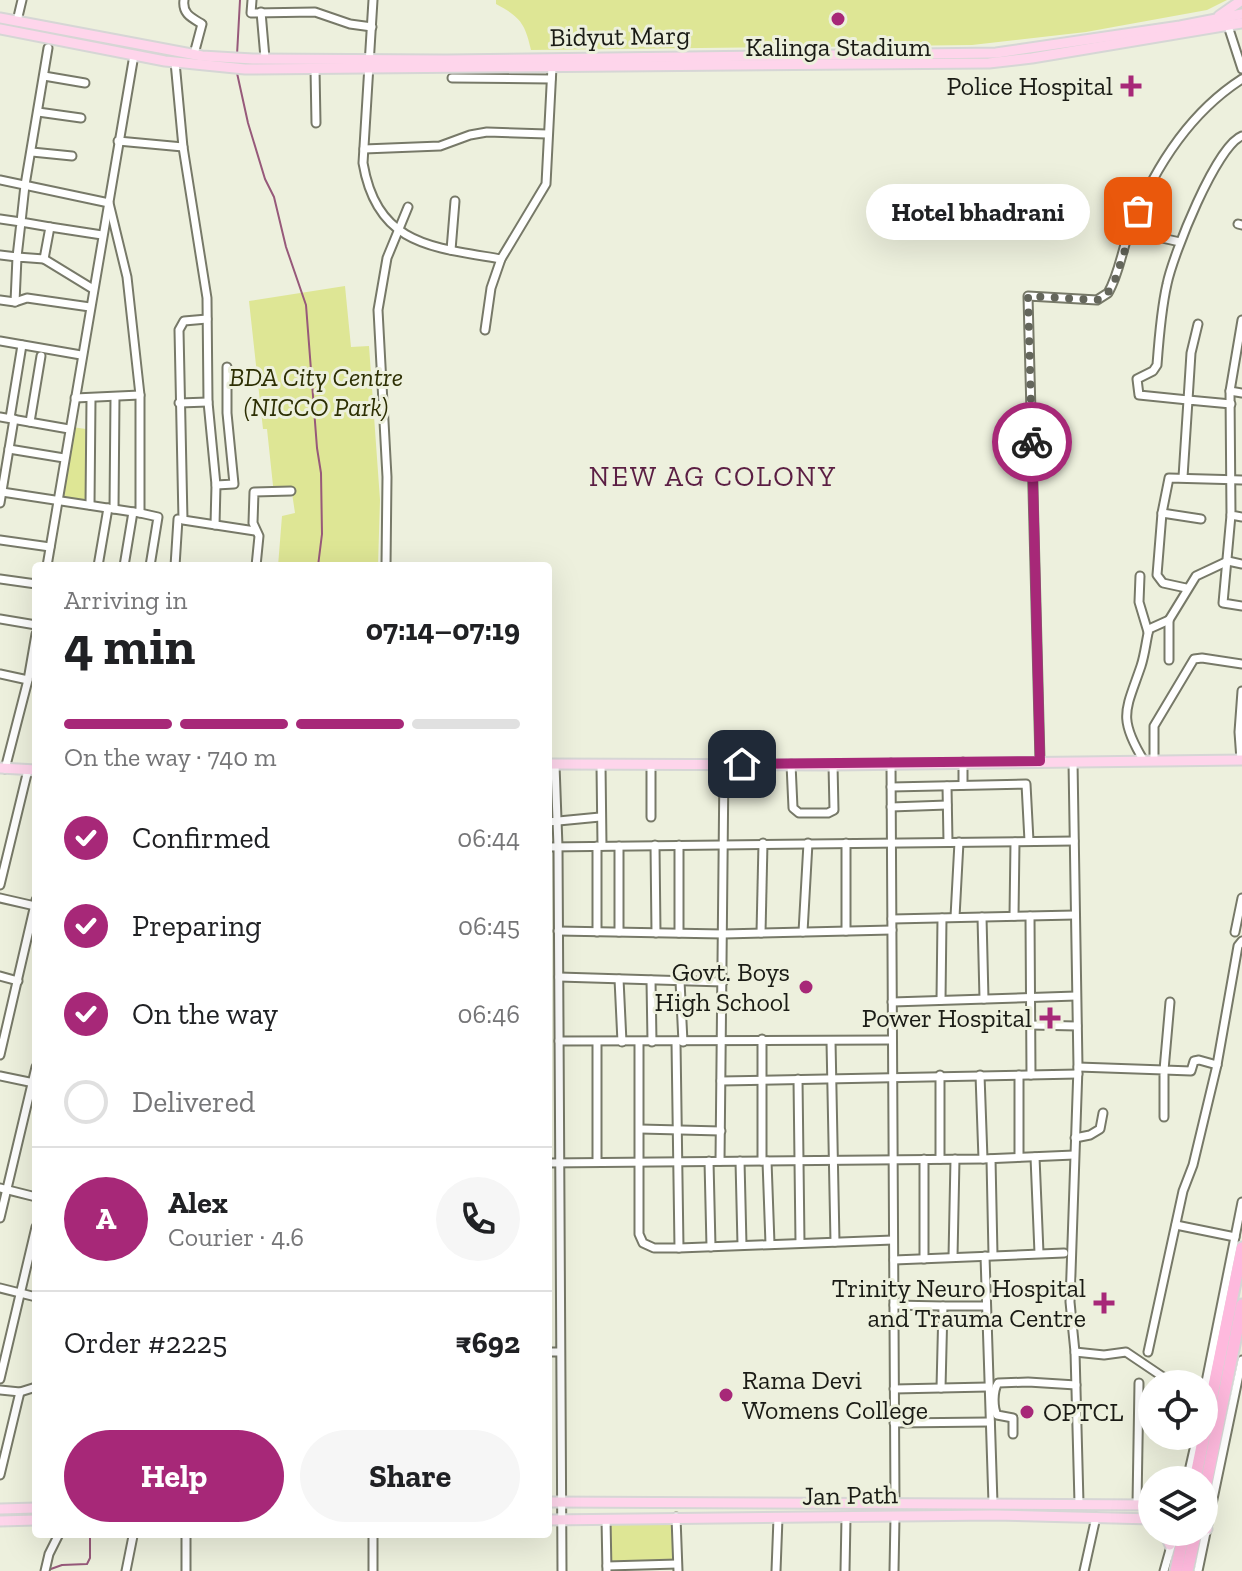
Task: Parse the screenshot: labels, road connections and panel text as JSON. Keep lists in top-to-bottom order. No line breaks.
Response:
{"streets":{"main road":["Bidyut Marg","Jan Path"]},"districts":["NEW AG COLONY"],"parks":["BDA City Centre (NICCO Park)"],"places":{"other":["Kalinga Stadium","Hotel bhadrani","Govt. Boys High School","Rama Devi Womens College","OPTCL"],"health":["Police Hospital","Power Hospital","Trinity Neuro Hospital and Trauma Centre"]},"page":{"bubble":"Hotel bhadrani","heading":["4 min","Arriving in","07:14–07:19"],"panel":["Alex","Courier · 4.6","Order #2225","₹692"],"bar":"On the way · 740 m","list":[["Confirmed","06:44"],["Preparing","06:45"],["On the way","06:46"],"Delivered"],"round":"A","buttons":["Help","Share"]}}
